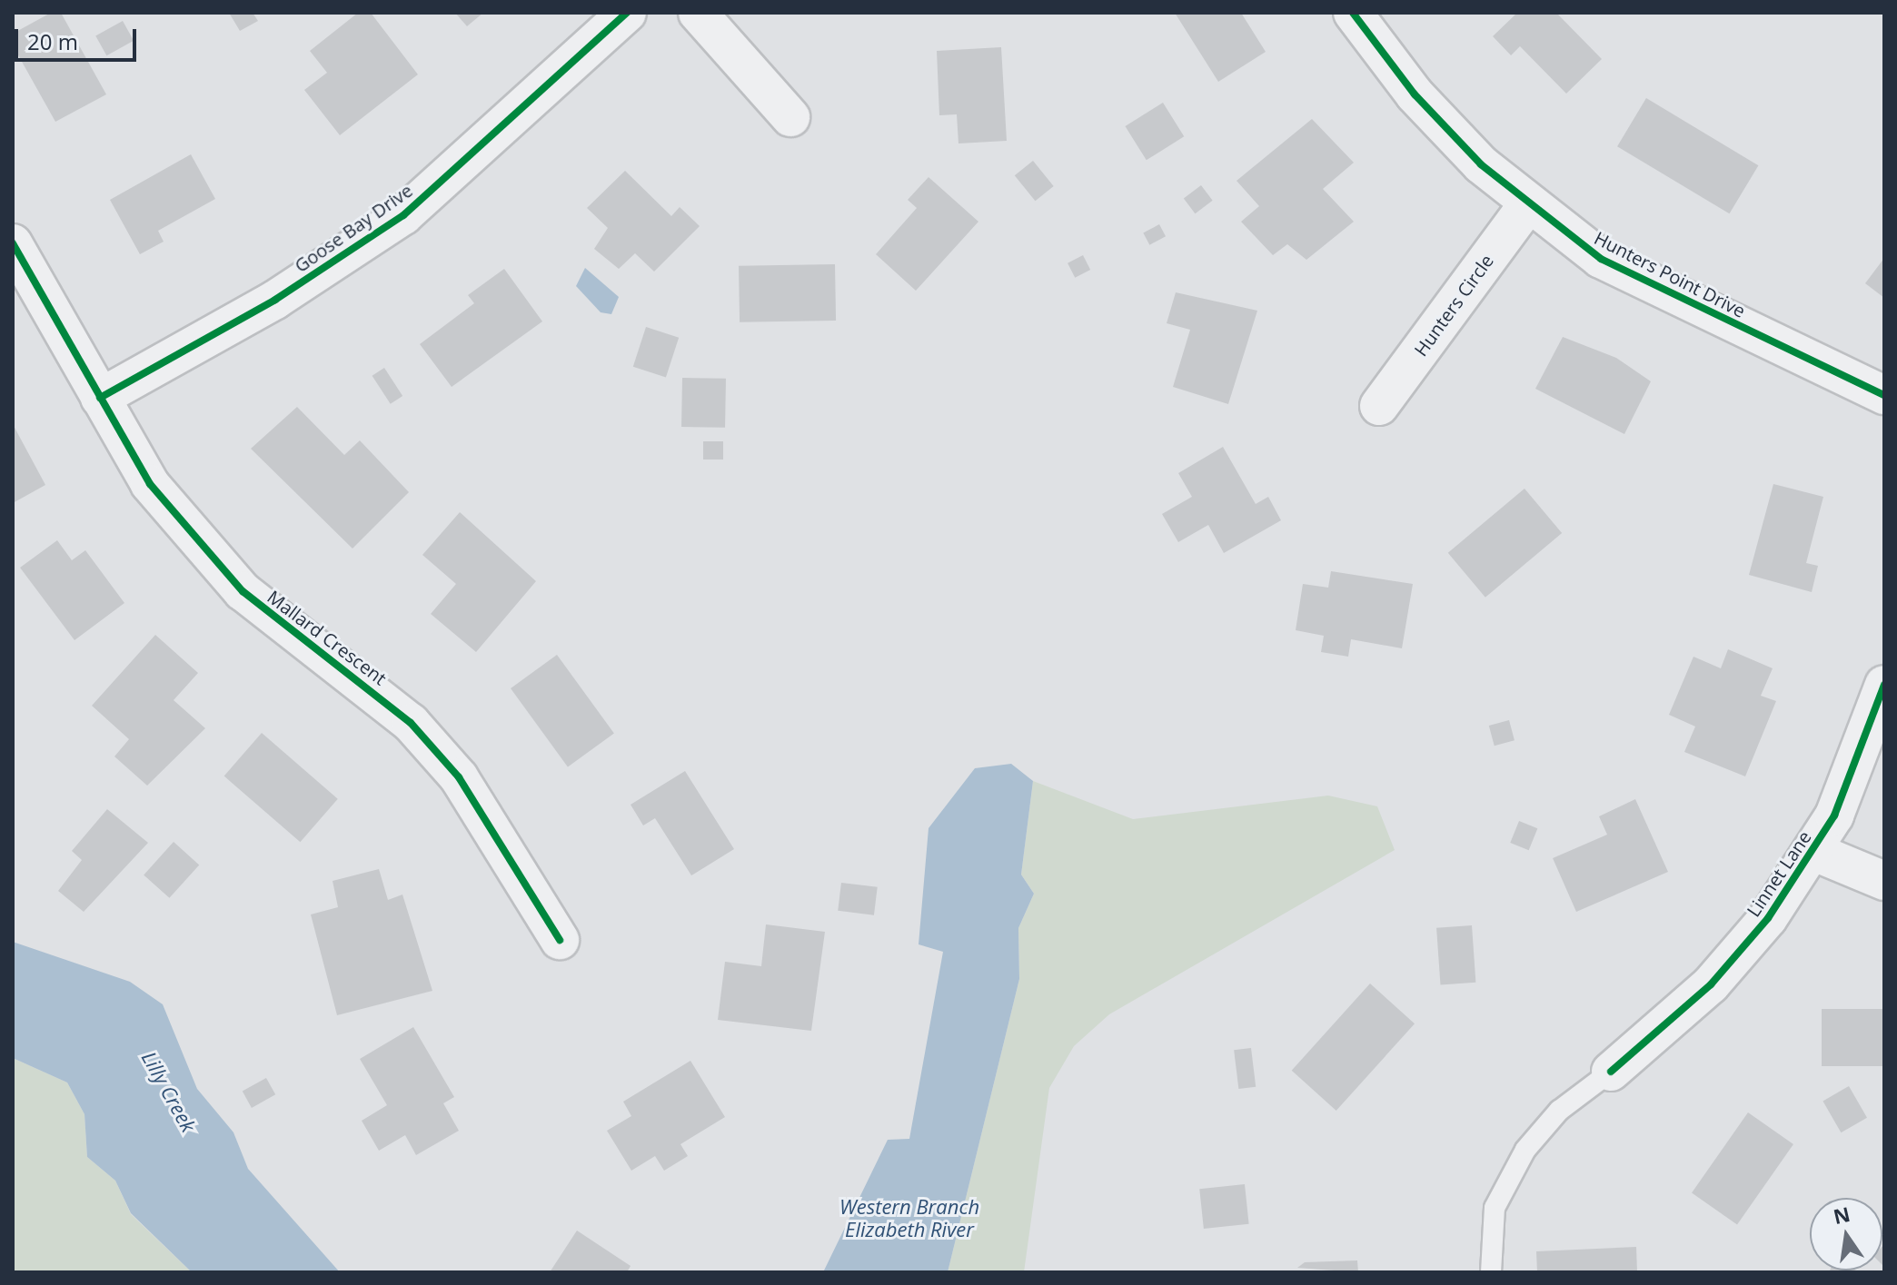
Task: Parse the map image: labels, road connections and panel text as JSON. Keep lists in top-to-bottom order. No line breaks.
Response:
{"streets":{"street":["Goose Bay Drive","Hunters Point Drive","Hunters Circle","Mallard Crescent","Linnet Lane"]},"crossings":[["Goose Bay Drive","Mallard Crescent"],["Hunters Point Drive","Hunters Circle"]],"water":["Lilly Creek","Western Branch Elizabeth River"],"scale_bar":"20 m","north":"top"}
